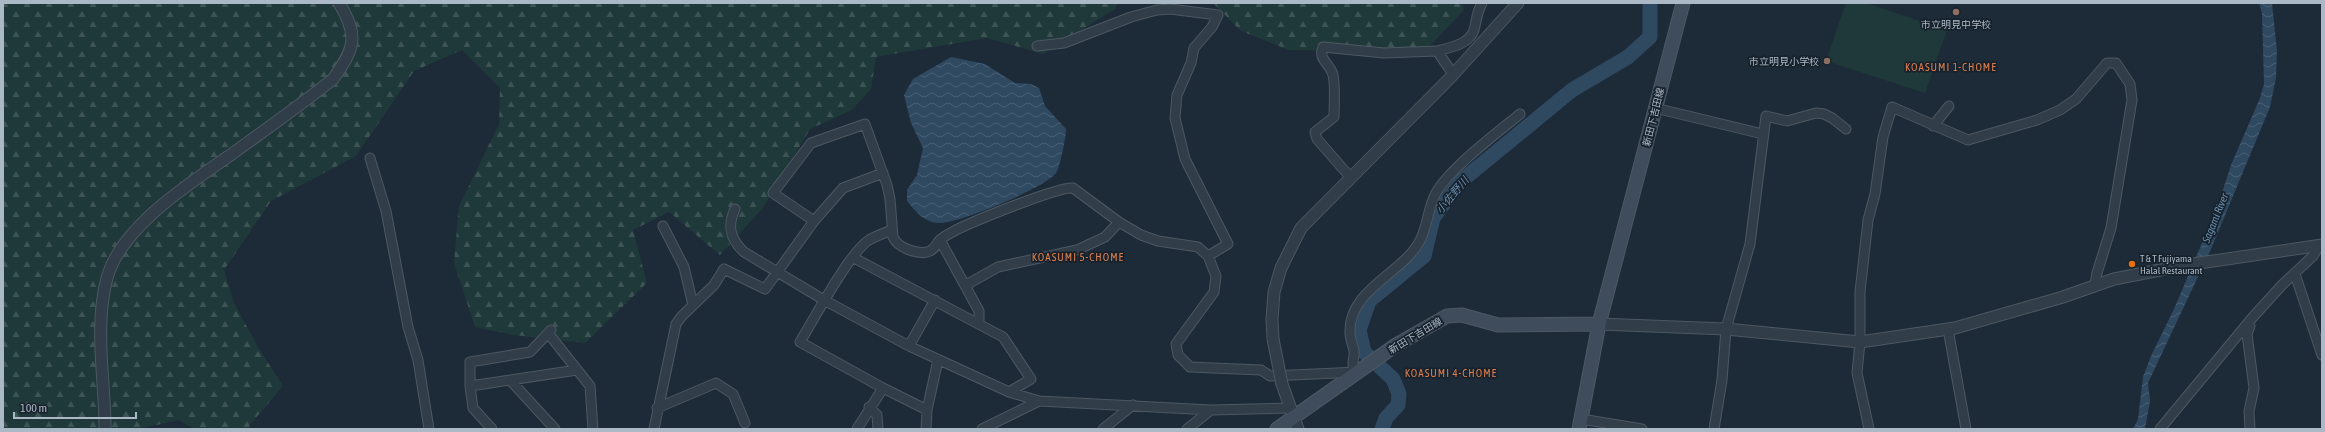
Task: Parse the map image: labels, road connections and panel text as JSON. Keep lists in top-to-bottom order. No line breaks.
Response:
{"streets":{"main road":["新田下吉田線"]},"districts":["KOASUMI 1-CHOME","KOASUMI 5-CHOME","KOASUMI 4-CHOME"],"water":["小佐野川","Sagami River"],"places":["市立明見中学校","市立明見小学校","T & T Fujiyama Halal Restaurant"],"scale_bar":"100 m"}
